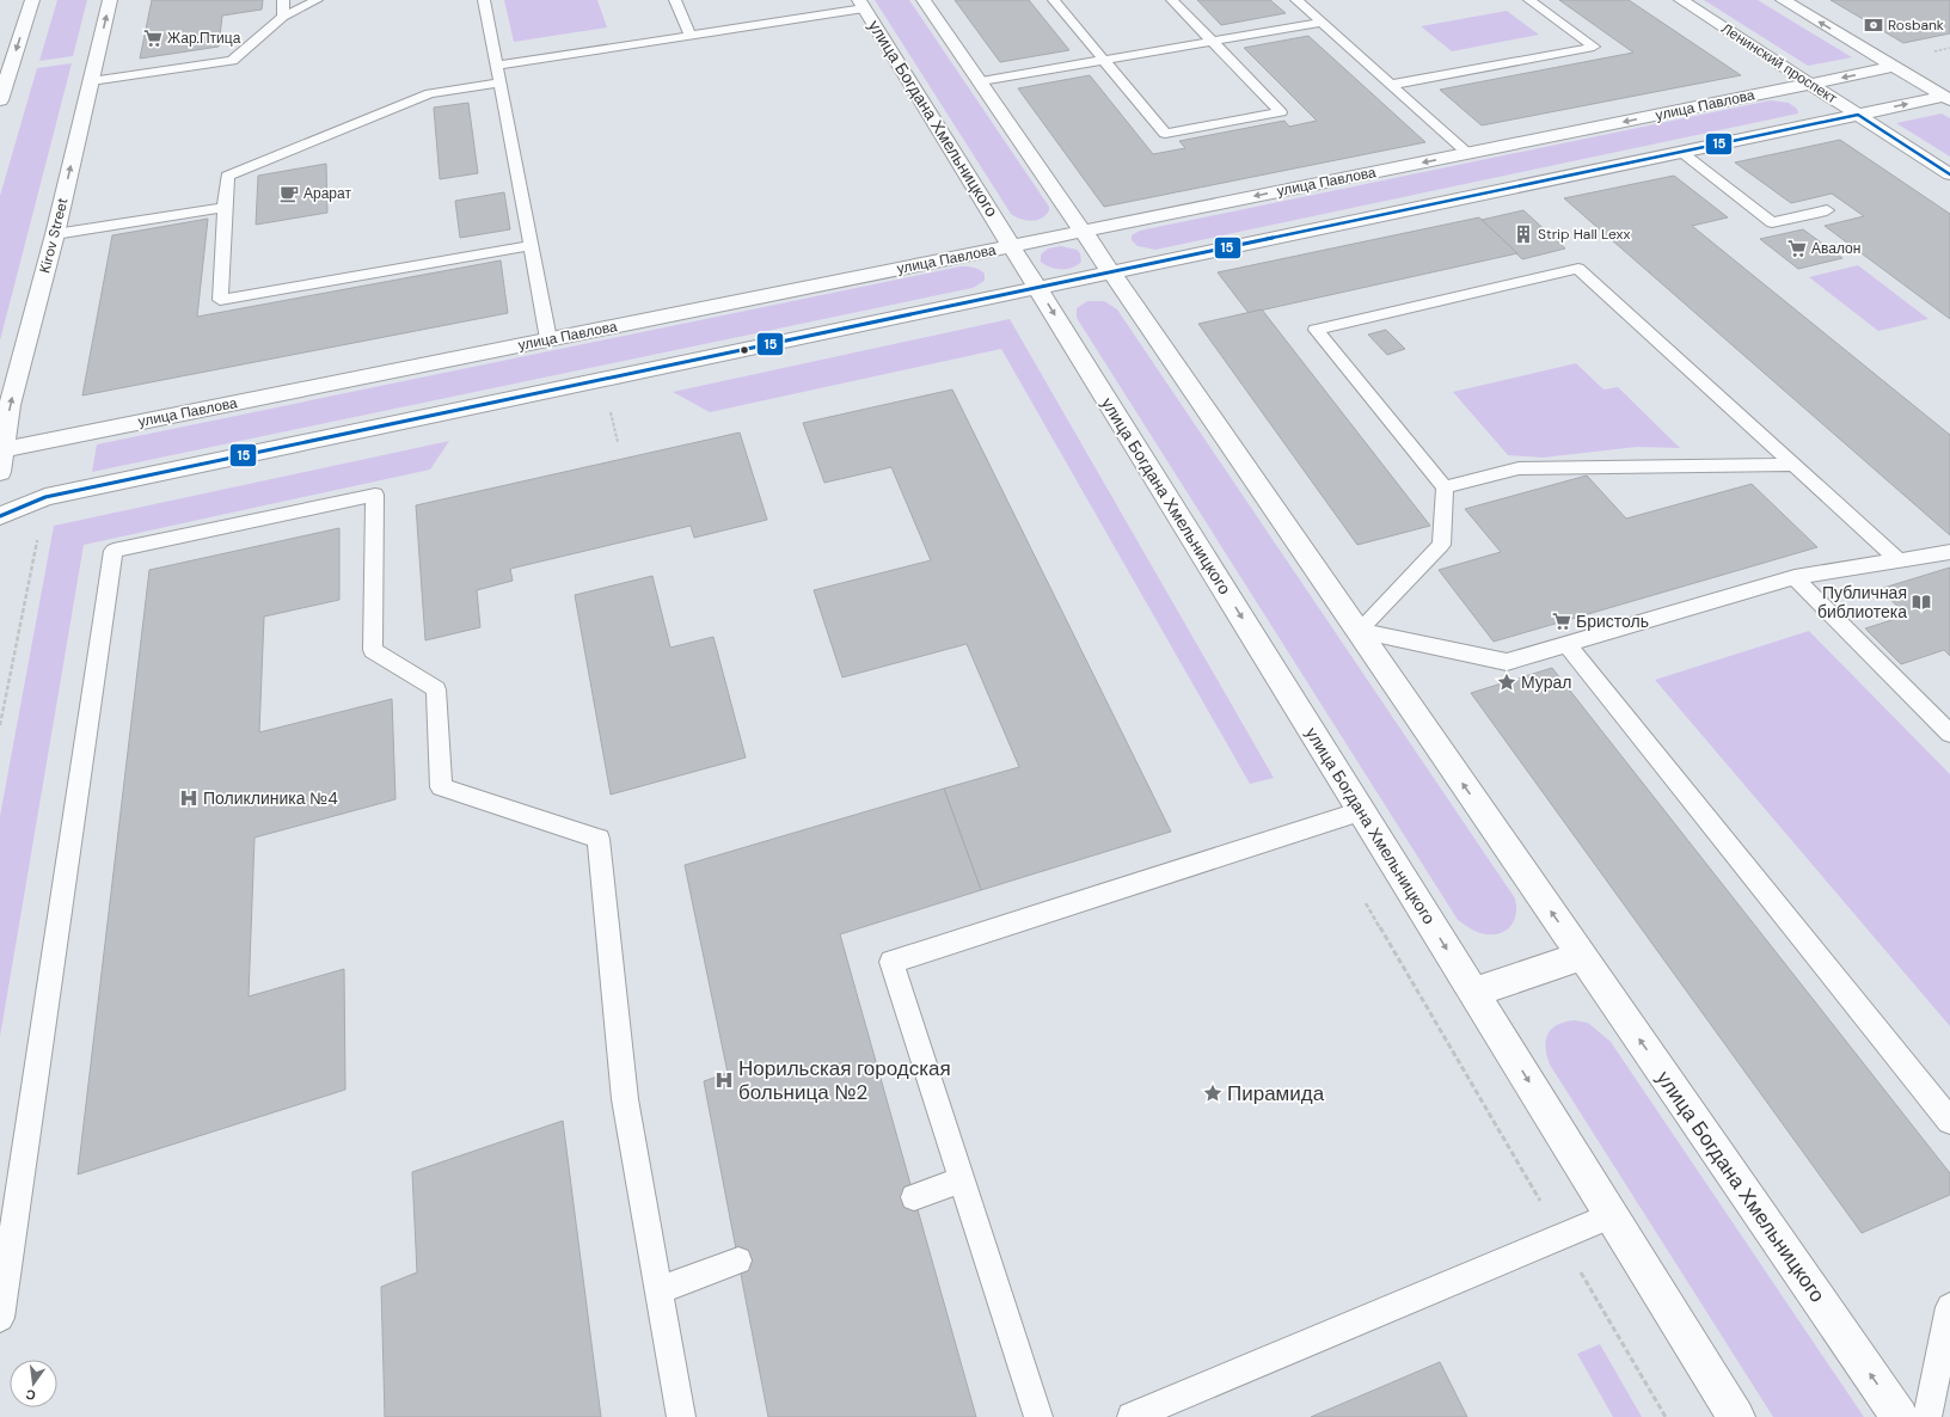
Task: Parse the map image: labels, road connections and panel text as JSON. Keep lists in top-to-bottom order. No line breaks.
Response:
{"streets":{"street":["Ленинский проспект","улица Павлова","улица Богдана Хмельницкого","Kirov Street"]},"crossings":[["Ленинский проспект","улица Павлова"],["улица Павлова","улица Богдана Хмельницкого"],["улица Павлова","Kirov Street"]],"one_way":["Kirov Street"],"places":{"bank":["Rosbank"],"supermarket":["Жар.Птица","Авалон","Бристоль"],"cafe":["Арарат"],"building":["Strip Hall Lexx"],"library":["Публичная библиотека"],"place":["Мурал","Пирамида"],"hospital":["Поликлиника №4","Норильская городская больница №2"]},"lines":["transit line 15"],"north":"bottom"}
